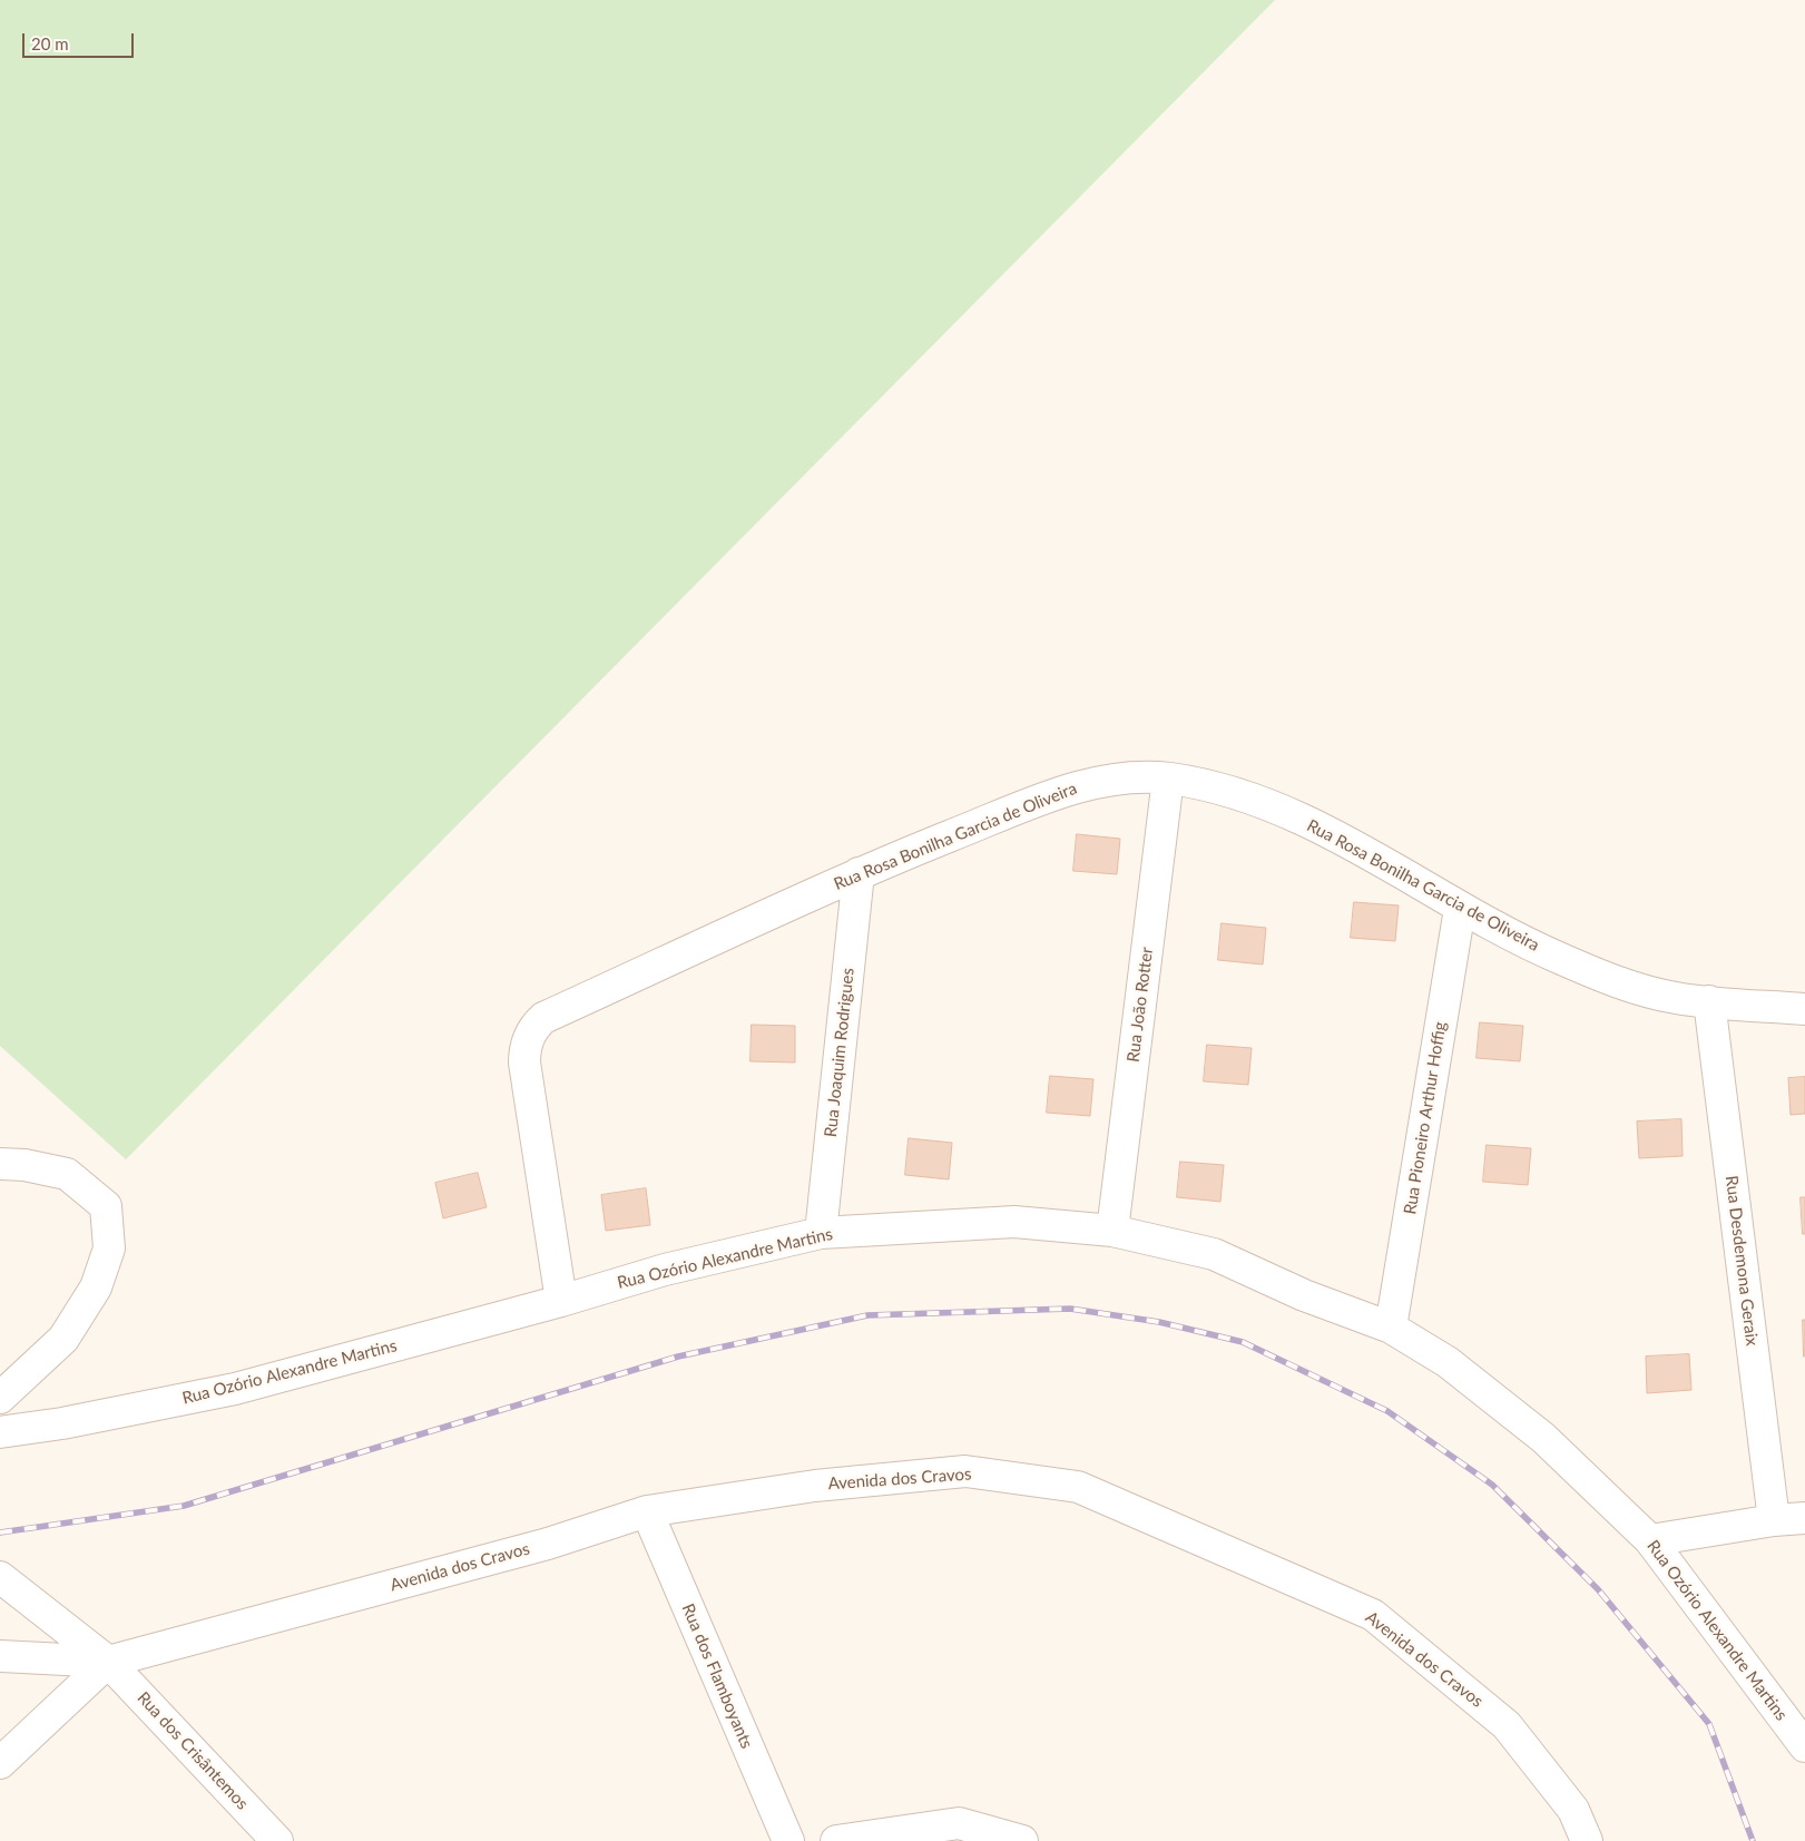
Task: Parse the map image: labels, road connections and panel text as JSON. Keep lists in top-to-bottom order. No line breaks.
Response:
{"streets":{"street":["Rua Rosa Bonilha Garcia de Oliveira","Rua João Rotter","Rua Joaquim Rodrigues","Rua Pioneiro Arthur Hoffig","Rua Ozório Alexandre Martins","Rua Desdemona Geraix","Avenida dos Cravos","Rua dos Flamboyants","Rua dos Crisântemos"]},"crossings":[["Rua Rosa Bonilha Garcia de Oliveira","Rua João Rotter"],["Rua Rosa Bonilha Garcia de Oliveira","Rua Joaquim Rodrigues"],["Rua Rosa Bonilha Garcia de Oliveira","Rua Pioneiro Arthur Hoffig"],["Rua Rosa Bonilha Garcia de Oliveira","Rua Ozório Alexandre Martins"],["Rua Rosa Bonilha Garcia de Oliveira","Rua Desdemona Geraix"],["Rua João Rotter","Rua Ozório Alexandre Martins"],["Rua Joaquim Rodrigues","Rua Ozório Alexandre Martins"],["Rua Pioneiro Arthur Hoffig","Rua Ozório Alexandre Martins"],["Avenida dos Cravos","Rua dos Flamboyants"],["Avenida dos Cravos","Rua dos Crisântemos"]],"scale_bar":"20 m"}
